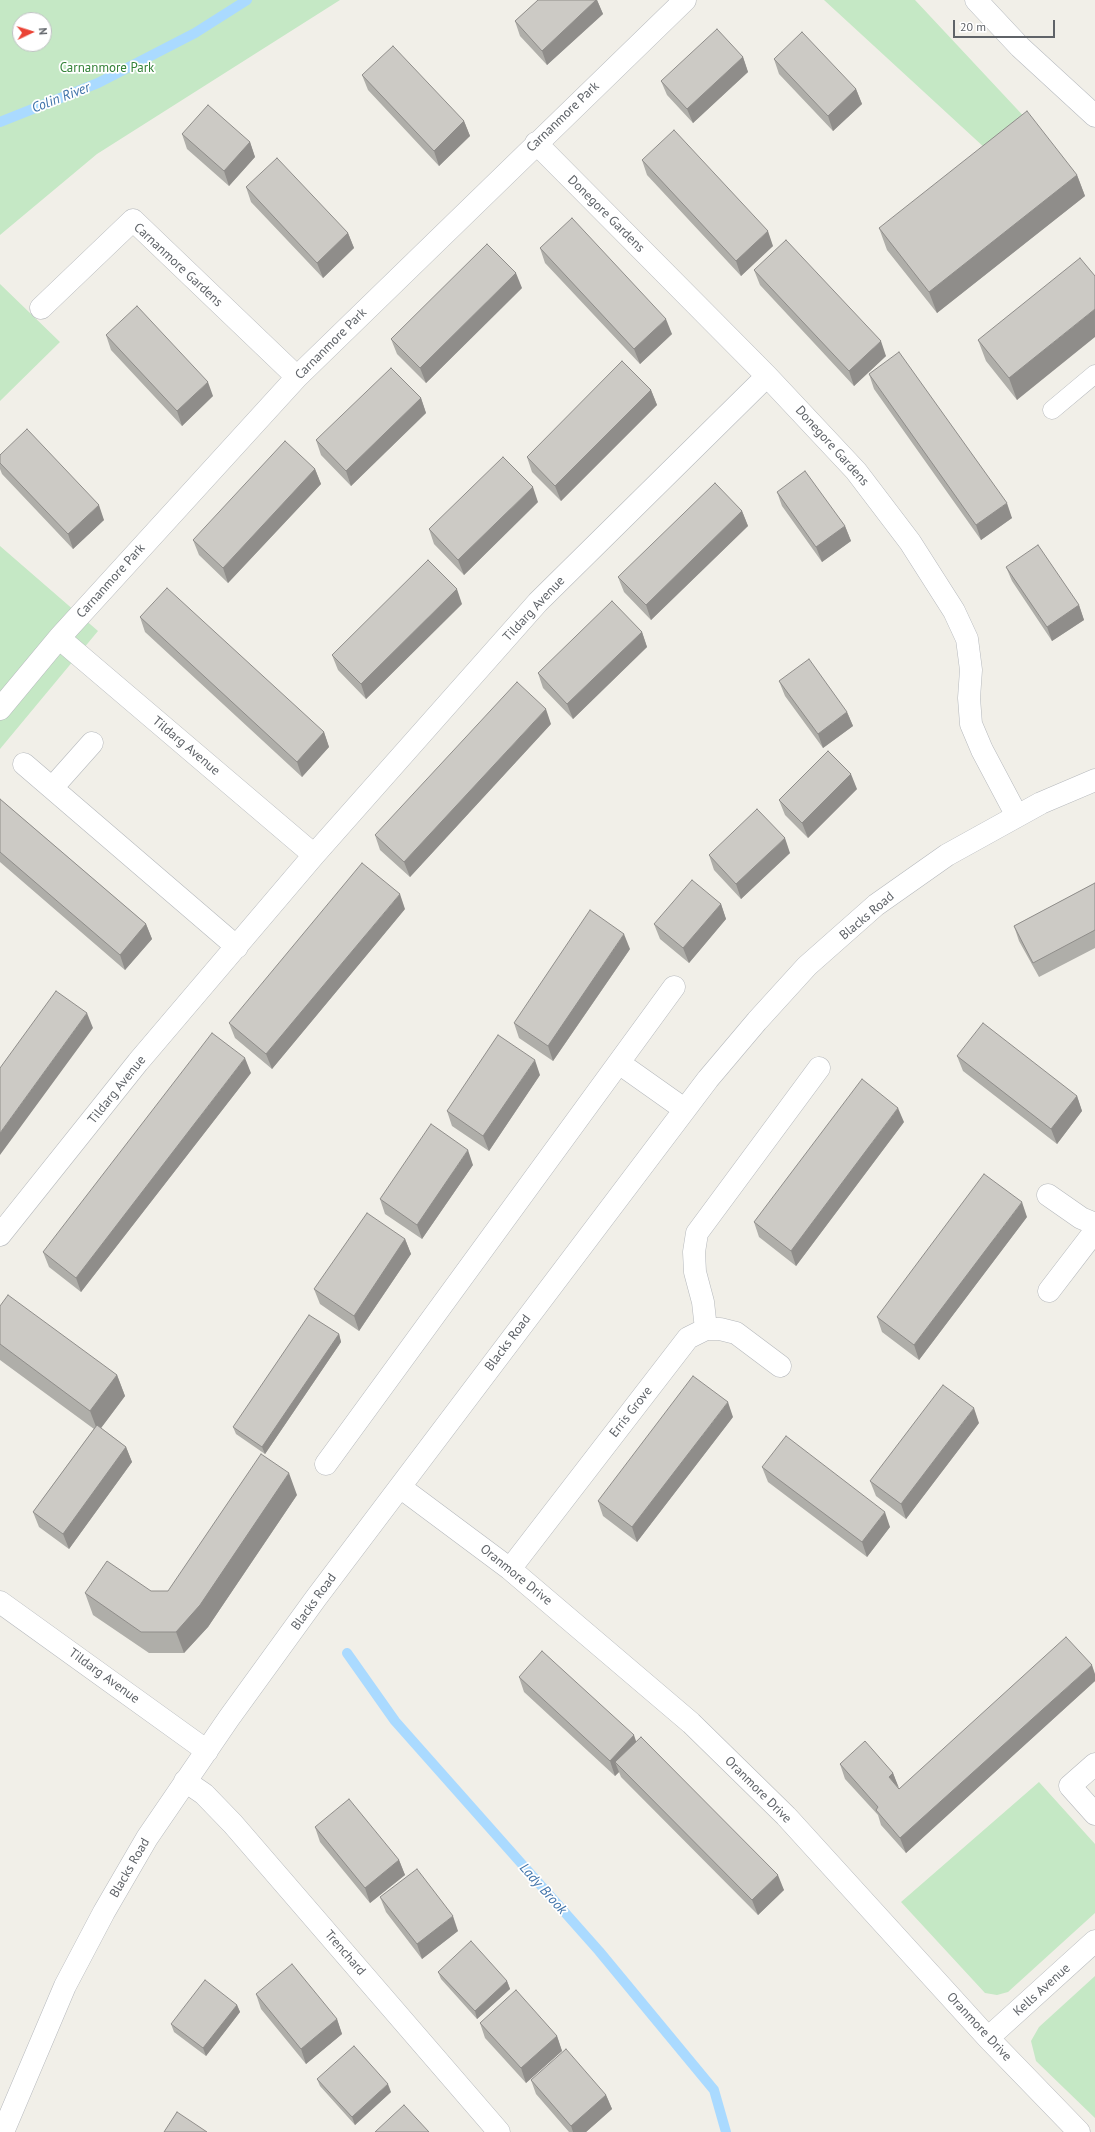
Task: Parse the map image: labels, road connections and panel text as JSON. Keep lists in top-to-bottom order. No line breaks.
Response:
{"streets":{"street":["Carnanmore Park","Donegore Gardens","Carnanmore Gardens","Tildarg Avenue","Blacks Road","Erris Grove","Oranmore Drive","Trenchard","Kells Avenue"]},"crossings":[["Carnanmore Park","Donegore Gardens"],["Carnanmore Park","Carnanmore Gardens"],["Carnanmore Park","Tildarg Avenue"],["Donegore Gardens","Tildarg Avenue"],["Donegore Gardens","Blacks Road"],["Tildarg Avenue","Blacks Road"],["Blacks Road","Oranmore Drive"],["Blacks Road","Trenchard"],["Erris Grove","Oranmore Drive"],["Oranmore Drive","Kells Avenue"]],"water":["Colin River","Lady Brook"],"parks":["Carnanmore Park"],"scale_bar":"20 m","north":"right"}
